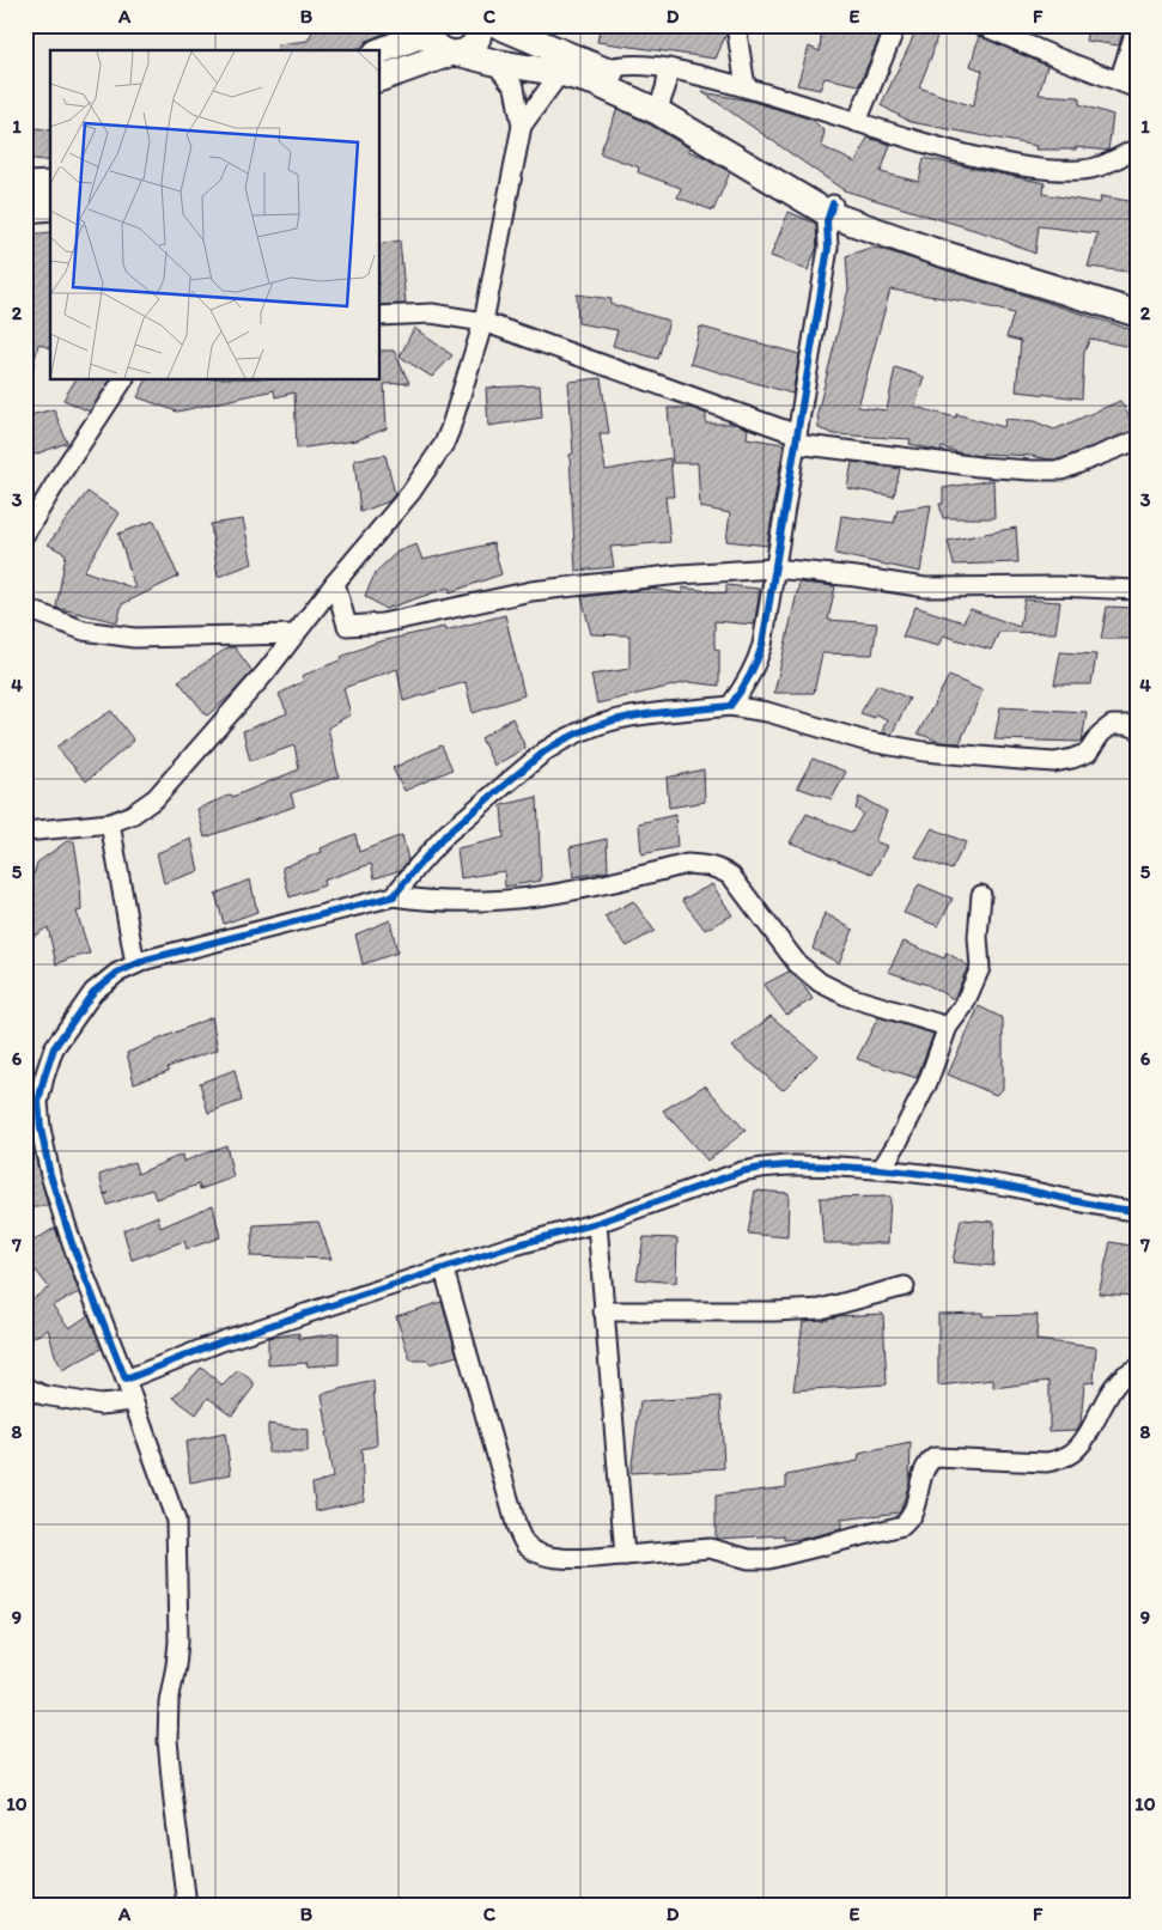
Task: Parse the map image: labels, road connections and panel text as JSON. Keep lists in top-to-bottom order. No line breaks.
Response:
{"grid":{"columns":["A","B","C","D","E","F"],"rows":["1","2","3","4","5","6","7","8","9","10"]}}
